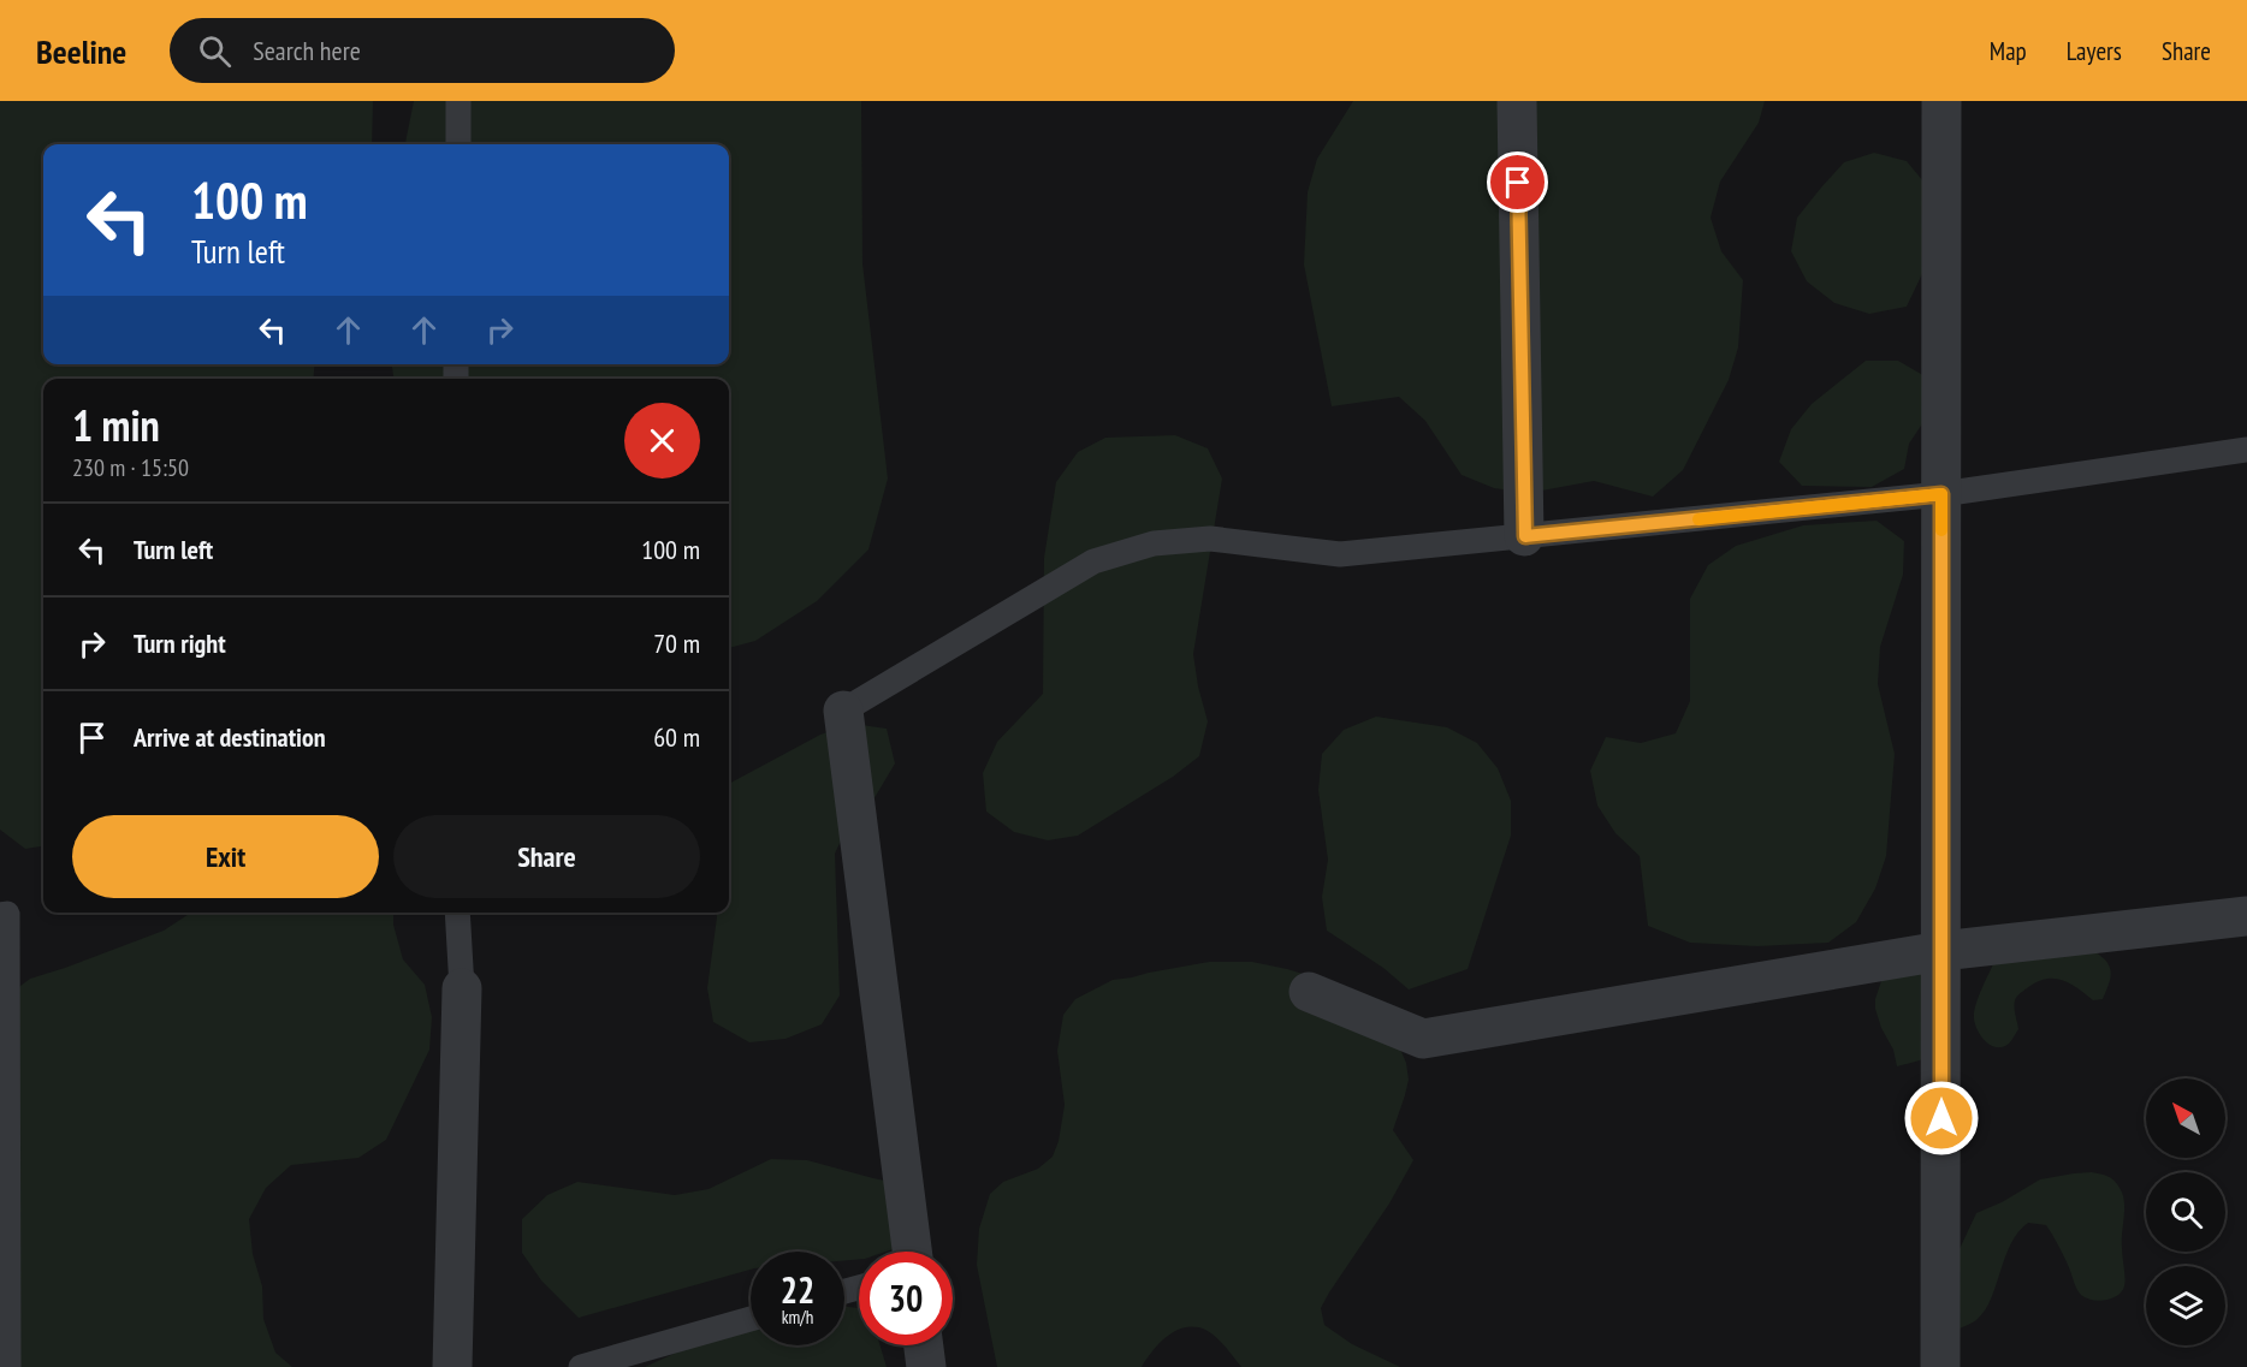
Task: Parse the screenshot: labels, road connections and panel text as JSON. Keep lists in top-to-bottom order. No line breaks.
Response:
{"north":"top left","page":{"header":"Beeline","search":"Search here","nav":["Map","Layers","Share"],"turn":["100 m","Turn left"],"heading":["1 min","230 m · 15:50"],"list":[{"name":"Turn left","value":"100 m"},{"name":"Turn right","value":"70 m"},{"name":"Arrive at destination","value":"60 m"}],"buttons":["Exit","Share"],"speed":"22 km/h","limit":"30"}}
